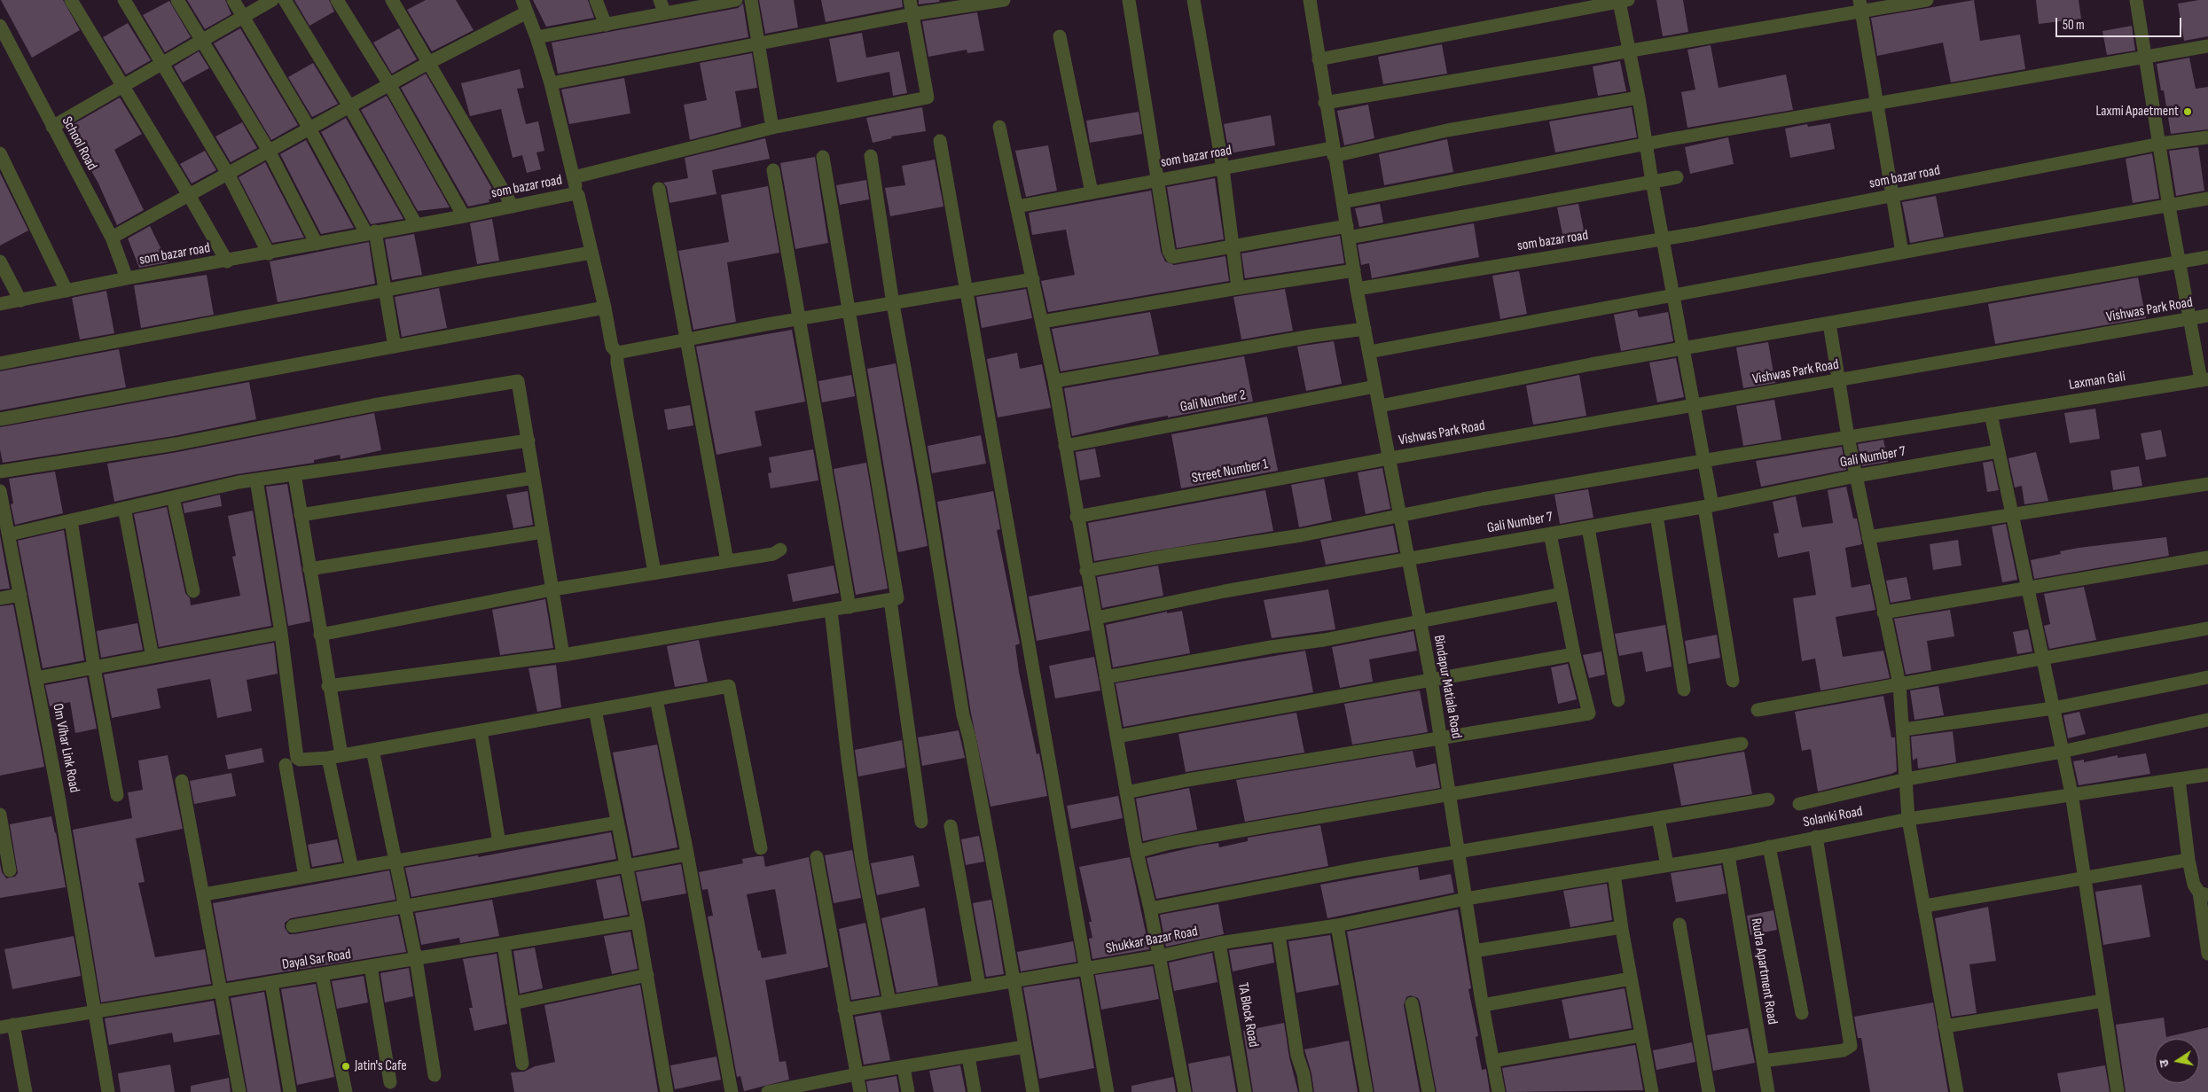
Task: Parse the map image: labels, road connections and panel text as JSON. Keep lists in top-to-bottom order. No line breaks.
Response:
{"streets":{"street":["School Road","som bazar road","Vishwas Park Road","Laxman Gali","Gali Number 2","Gali Number 7","Street Number 1","Bindapur Matiala Road","Om Vihar Link Road","Solanki Road","Shukkar Bazar Road","Dayal Sar Road","Rudra Apartment Road","TA Block Road"]},"crossings":[["School Road","som bazar road"],["som bazar road","Bindapur Matiala Road"],["Vishwas Park Road","Street Number 1"],["Vishwas Park Road","Bindapur Matiala Road"],["Laxman Gali","Bindapur Matiala Road"],["Gali Number 2","Bindapur Matiala Road"],["Gali Number 7","Bindapur Matiala Road"],["Street Number 1","Bindapur Matiala Road"],["Bindapur Matiala Road","Solanki Road"],["Bindapur Matiala Road","Shukkar Bazar Road"],["Om Vihar Link Road","Dayal Sar Road"],["Solanki Road","Shukkar Bazar Road"],["Solanki Road","Rudra Apartment Road"],["Shukkar Bazar Road","TA Block Road"]],"places":["Laxmi Apaetment","Jatin's Cafe"],"scale_bar":"50 m","north":"left"}
